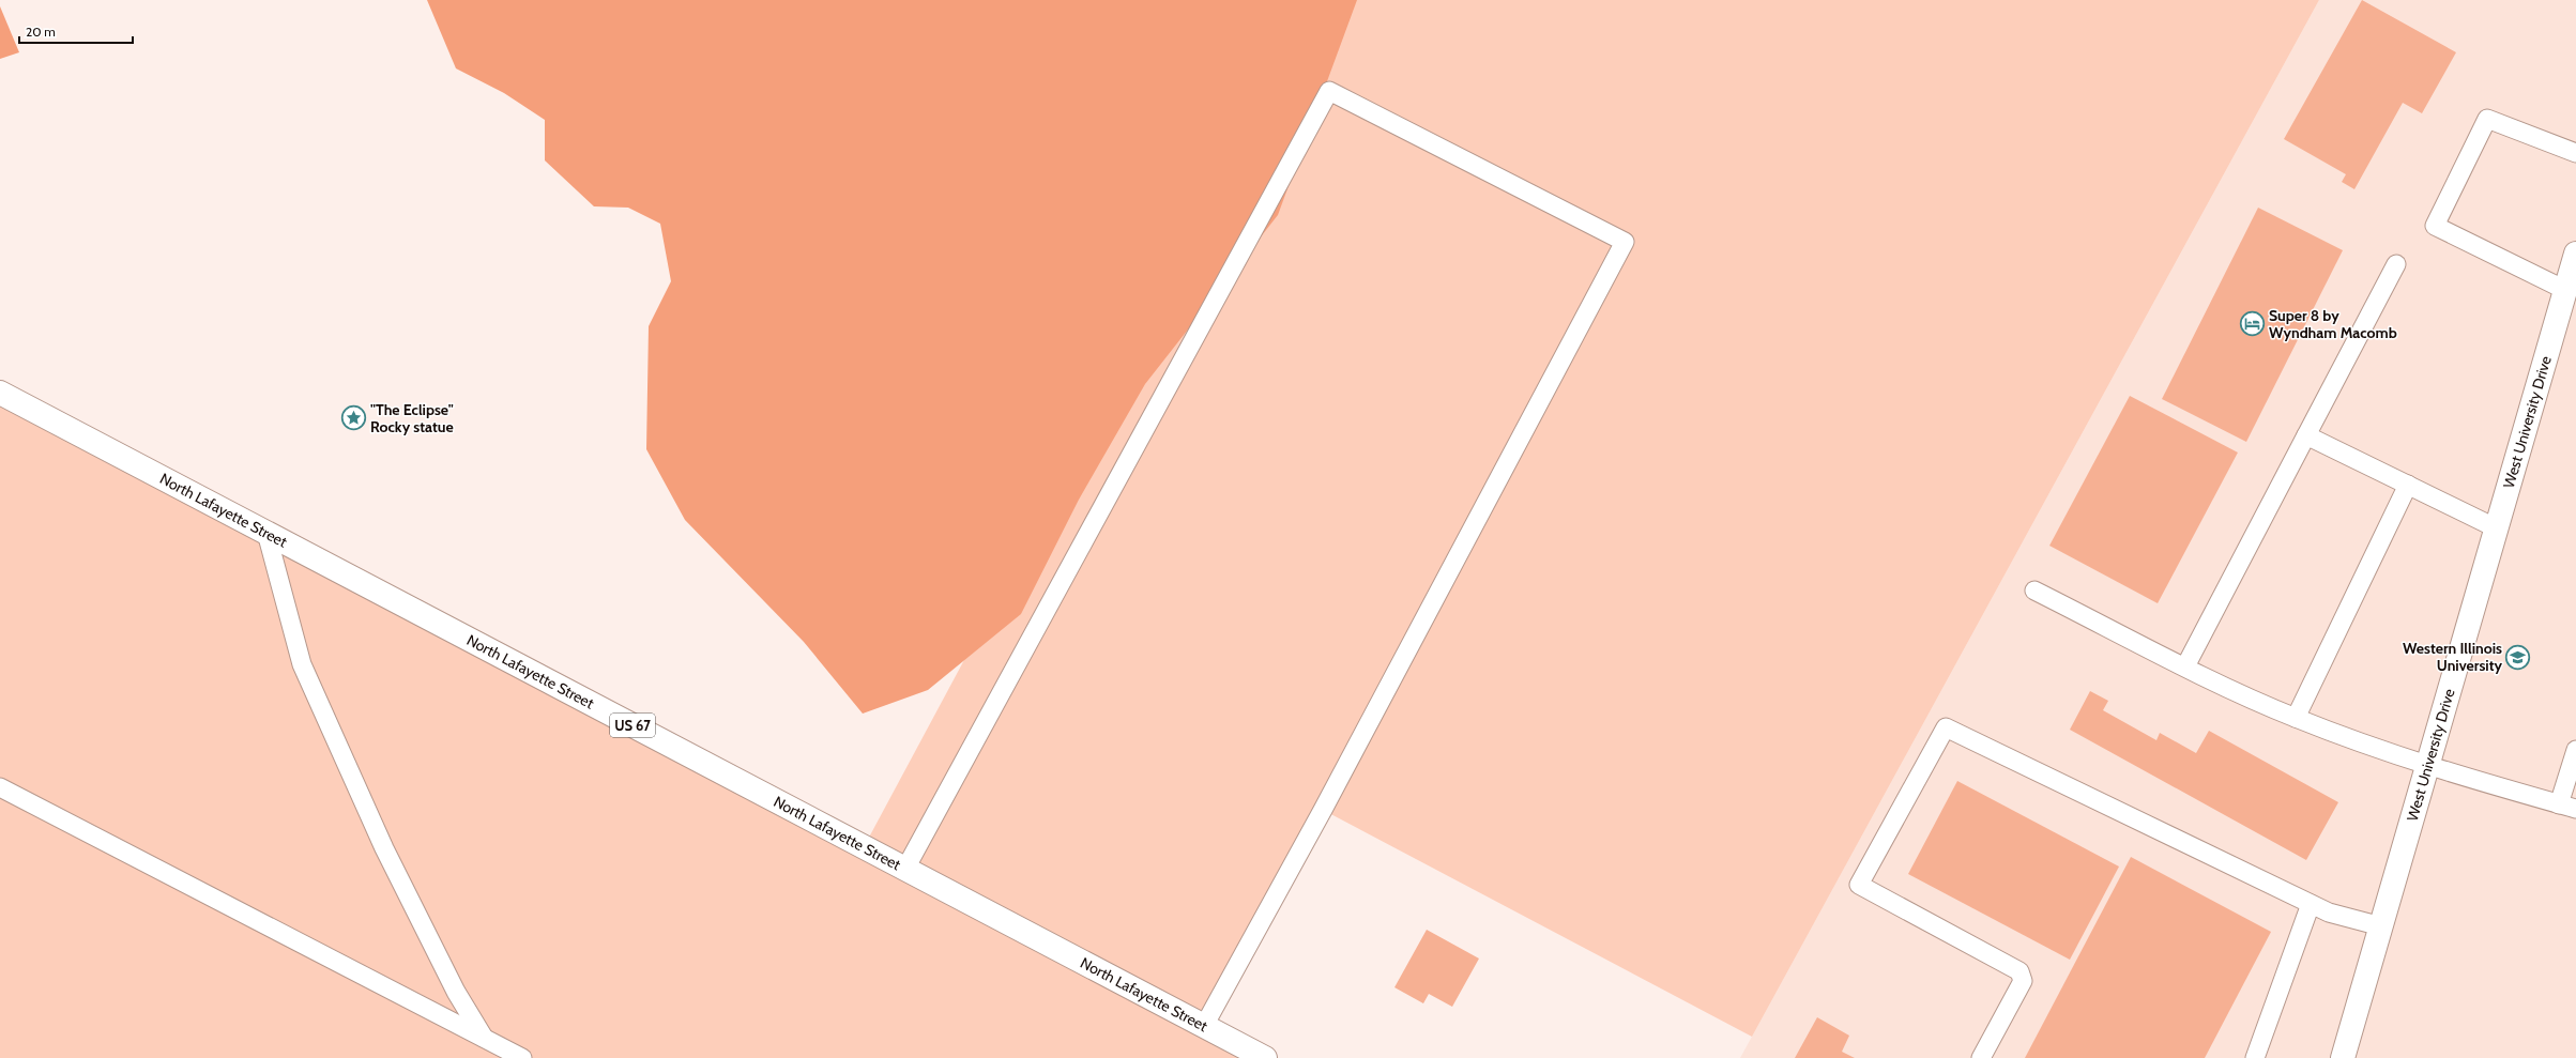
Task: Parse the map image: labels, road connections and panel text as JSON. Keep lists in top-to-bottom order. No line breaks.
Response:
{"streets":{"main road":["West University Drive","North Lafayette Street","US 67"]},"places":{"hotel":["Super 8 by Wyndham Macomb"],"place":["\"The Eclipse\" Rocky statue"],"school or university":["Western Illinois University"]},"scale_bar":"20 m"}
